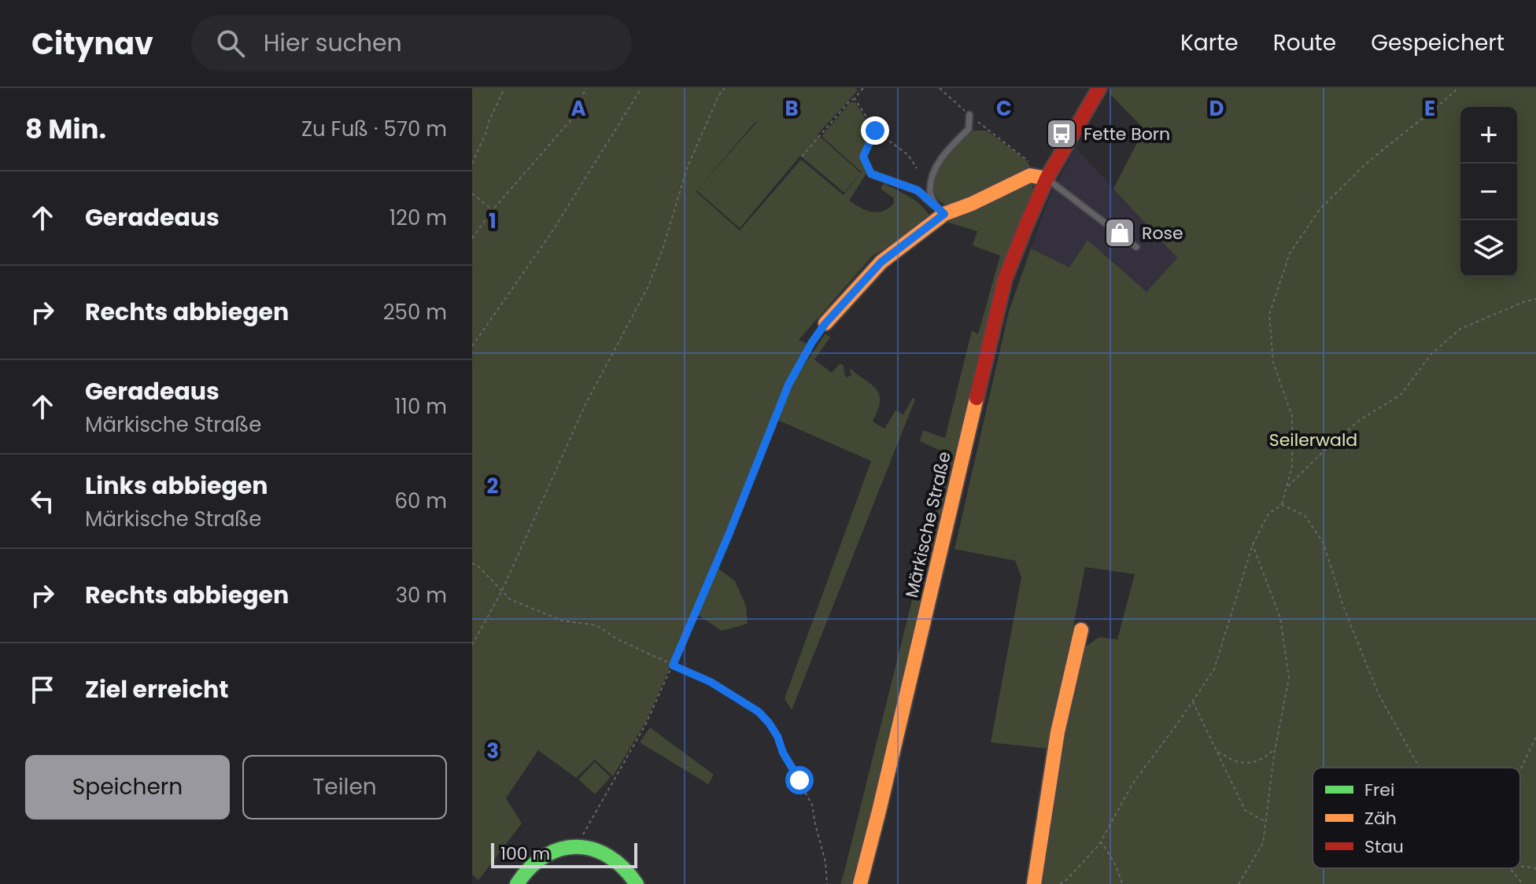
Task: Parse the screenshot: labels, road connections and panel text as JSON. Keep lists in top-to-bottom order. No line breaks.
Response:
{"streets":{"main road":["Märkische Straße"]},"parks":["Seilerwald"],"places":{"bus stop":["Fette Born"],"shop":["Rose"]},"legend":["Frei","Zäh","Stau"],"scale_bar":"100 m","page":{"header":"Citynav","search":"Hier suchen","nav":["Karte","Route","Gespeichert"],"heading":["8 Min.","Zu Fuß · 570 m"],"map_buttons":["+","−"],"list":[["Geradeaus","120 m"],["Rechts abbiegen","250 m"],["Geradeaus","Märkische Straße","110 m"],["Links abbiegen","Märkische Straße","60 m"],["Rechts abbiegen","30 m"],"Ziel erreicht"],"buttons":["Speichern","Teilen"],"scale":"100 m"},"grid":{"columns":["A","B","C","D","E"],"rows":["1","2","3"]}}
